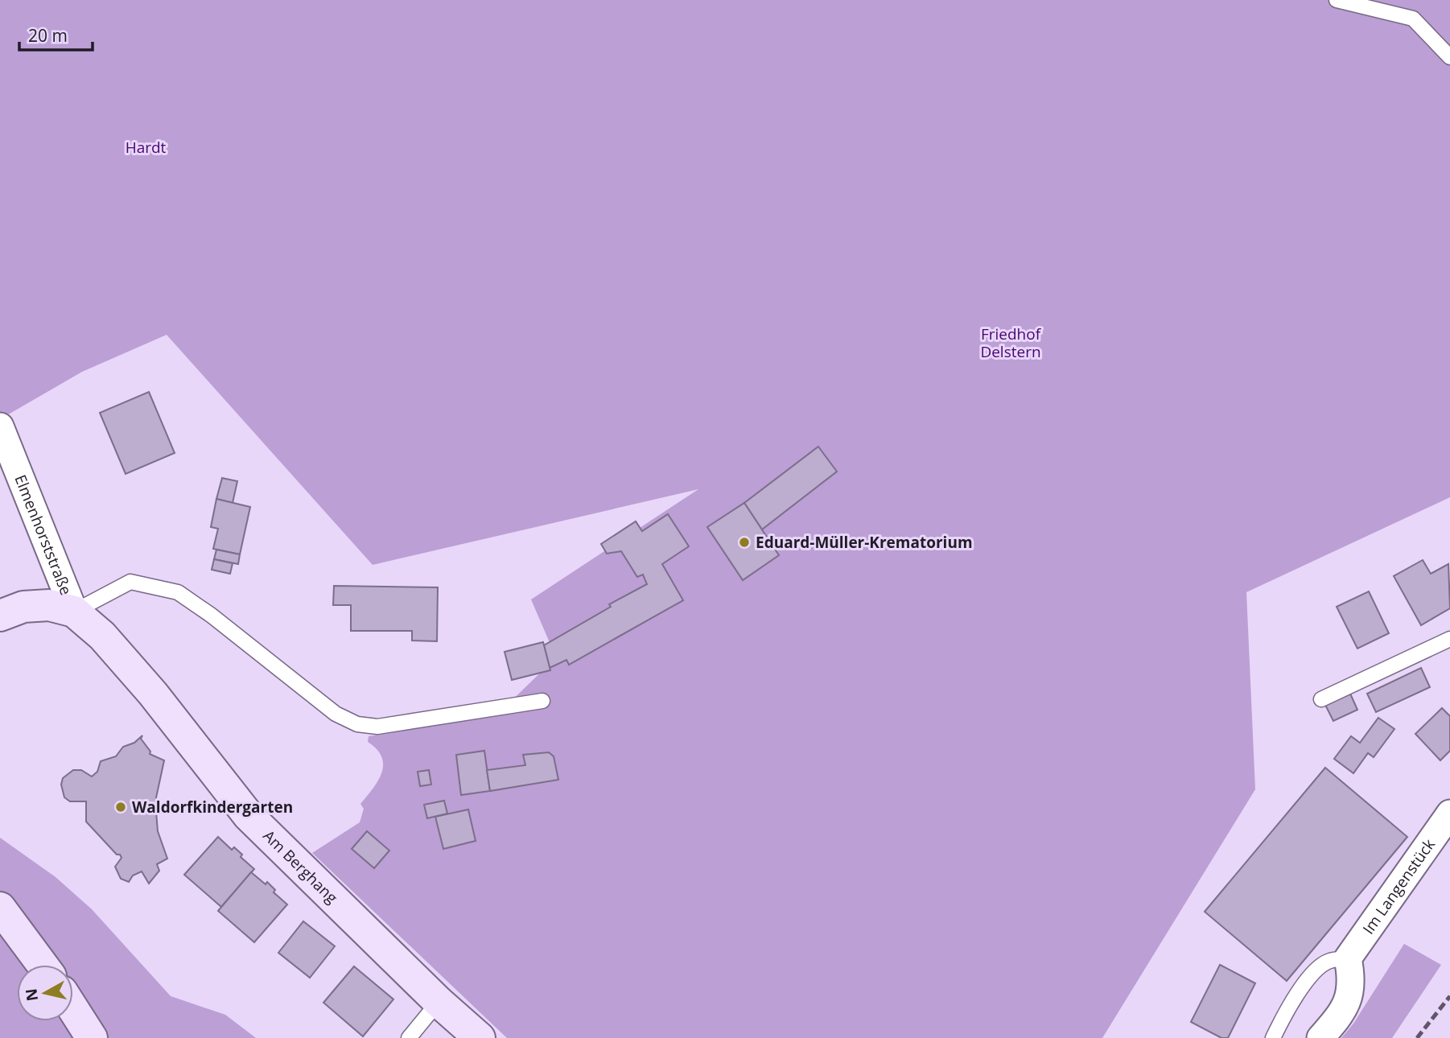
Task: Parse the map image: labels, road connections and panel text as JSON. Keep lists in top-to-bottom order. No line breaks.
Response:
{"streets":{"street":["Elmenhorststraße","Am Berghang","Im Langenstück"]},"crossings":[["Elmenhorststraße","Am Berghang"]],"parks":["Hardt","Friedhof Delstern"],"places":["Eduard-Müller-Krematorium","Waldorfkindergarten"],"scale_bar":"20 m","north":"left"}
